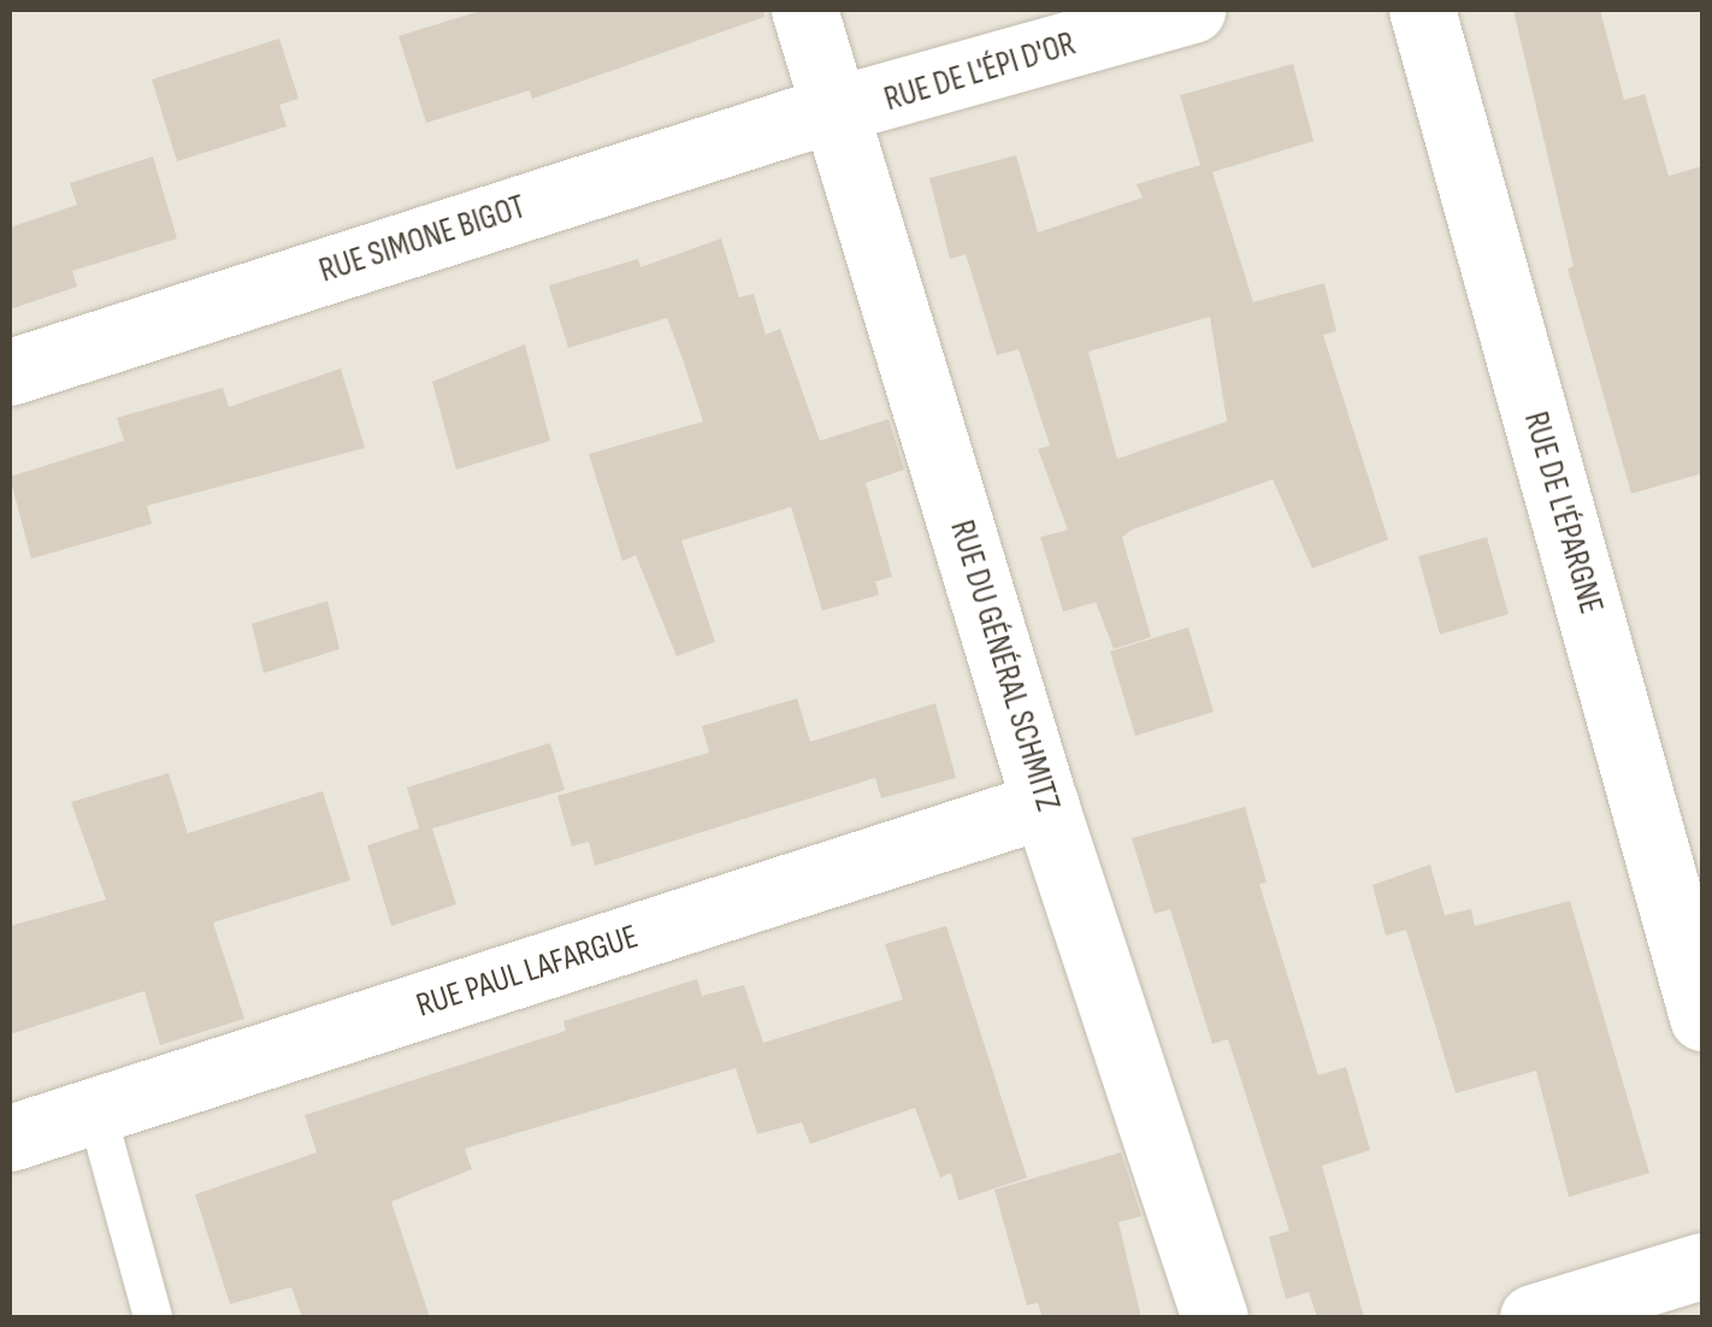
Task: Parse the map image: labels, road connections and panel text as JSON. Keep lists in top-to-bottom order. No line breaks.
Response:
{"streets":{"street":["RUE DE L'ÉPI D'OR","RUE SIMONE BIGOT","RUE DE L'ÉPARGNE","RUE DU GÉNÉRAL SCHMITZ","RUE PAUL LAFARGUE"]},"crossings":[["RUE DE L'ÉPI D'OR","RUE SIMONE BIGOT"],["RUE DE L'ÉPI D'OR","RUE DU GÉNÉRAL SCHMITZ"],["RUE SIMONE BIGOT","RUE DU GÉNÉRAL SCHMITZ"],["RUE DU GÉNÉRAL SCHMITZ","RUE PAUL LAFARGUE"]]}
